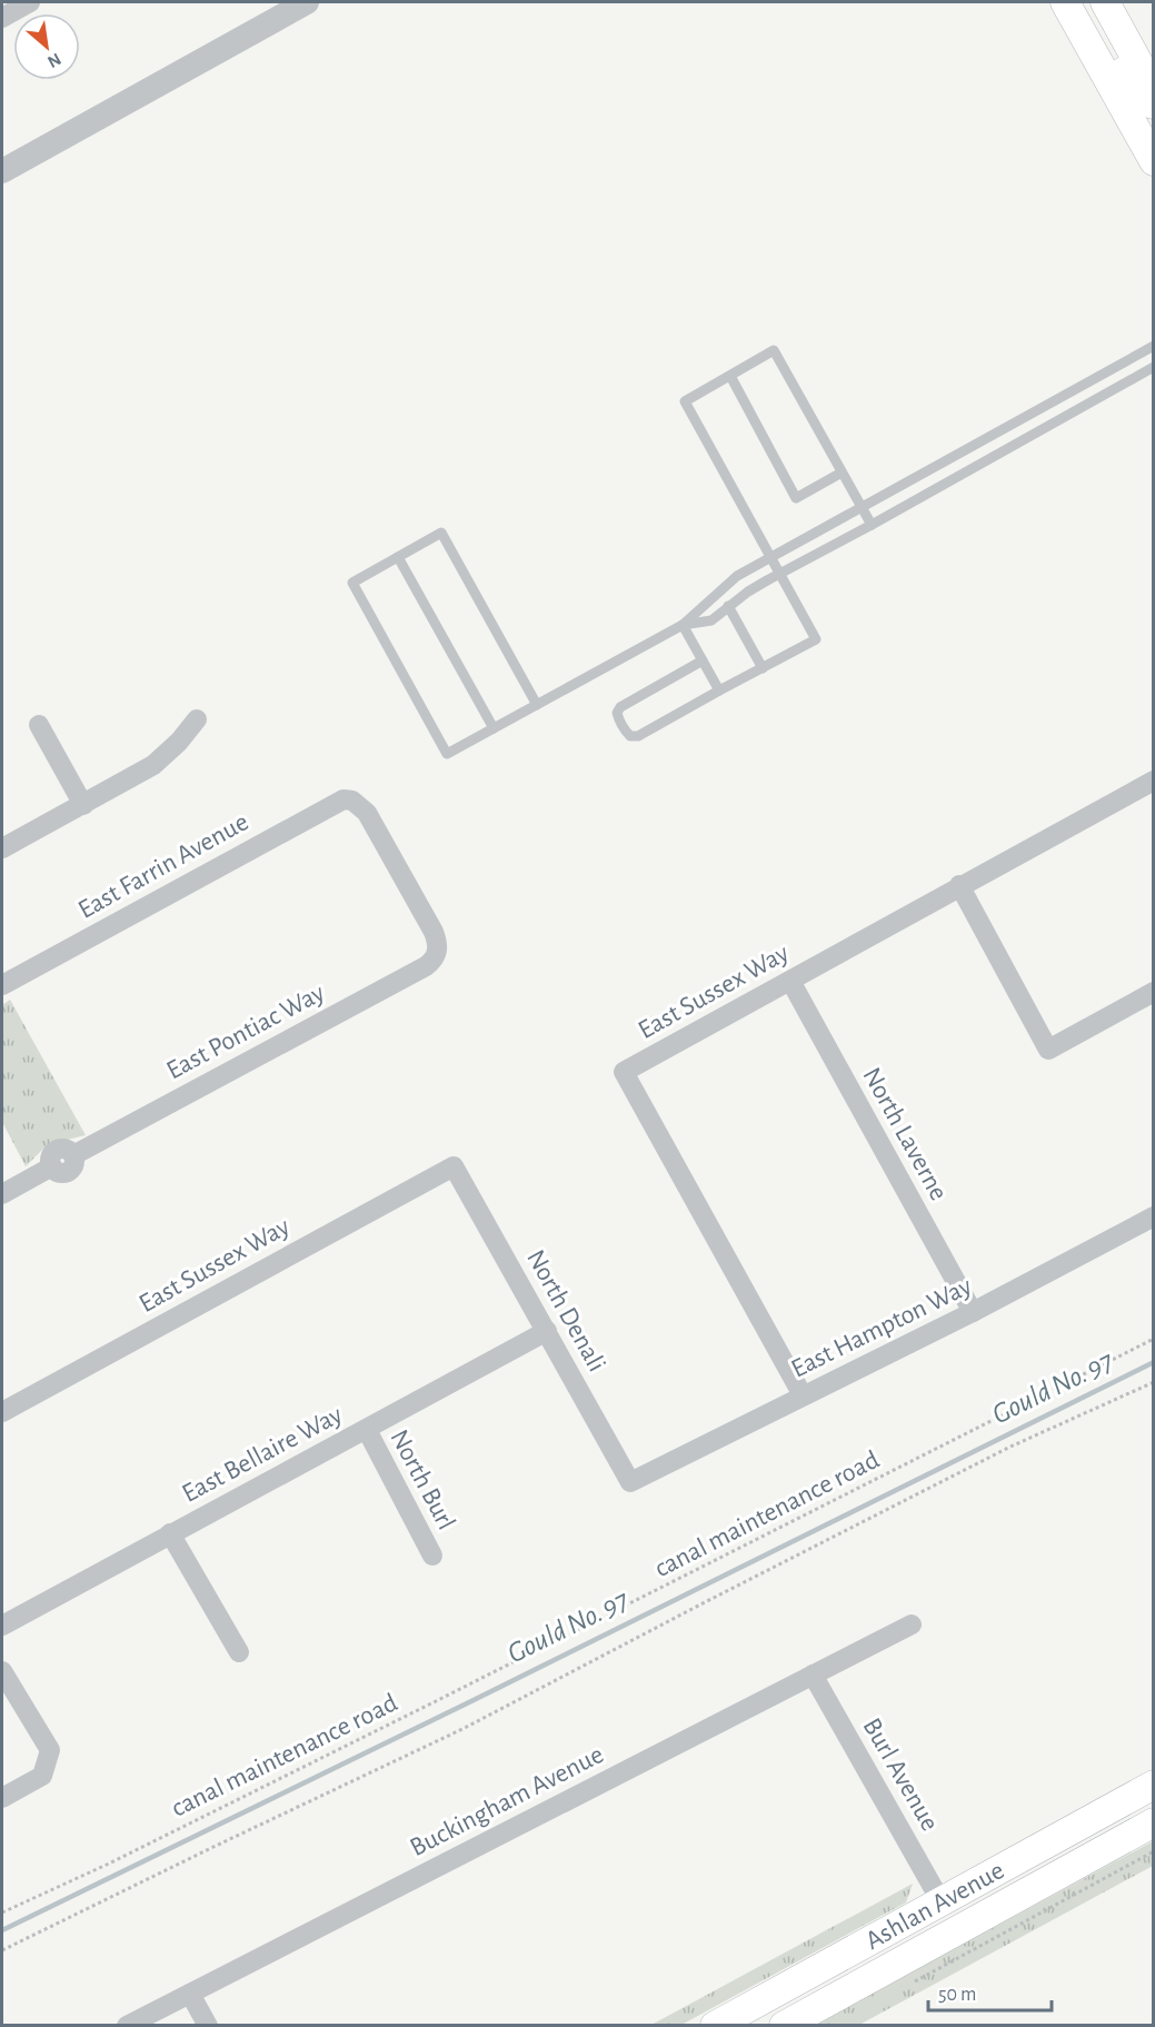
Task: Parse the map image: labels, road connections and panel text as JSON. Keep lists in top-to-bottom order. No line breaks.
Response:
{"streets":{"main road":["Ashlan Avenue"],"street":["East Farrin Avenue","East Sussex Way","East Pontiac Way","North Laverne","North Denali","East Hampton Way","East Bellaire Way","North Burl","Burl Avenue","Buckingham Avenue"],"path":["canal maintenance road"]},"crossings":[["East Farrin Avenue","East Pontiac Way"],["East Sussex Way","North Laverne"],["East Sussex Way","North Denali"],["East Sussex Way","East Hampton Way"],["North Laverne","East Hampton Way"],["North Denali","East Hampton Way"],["North Denali","East Bellaire Way"],["East Bellaire Way","North Burl"],["Burl Avenue","Buckingham Avenue"],["Burl Avenue","Ashlan Avenue"]],"water":["Gould No. 97"],"scale_bar":"50 m","north":"bottom right"}
